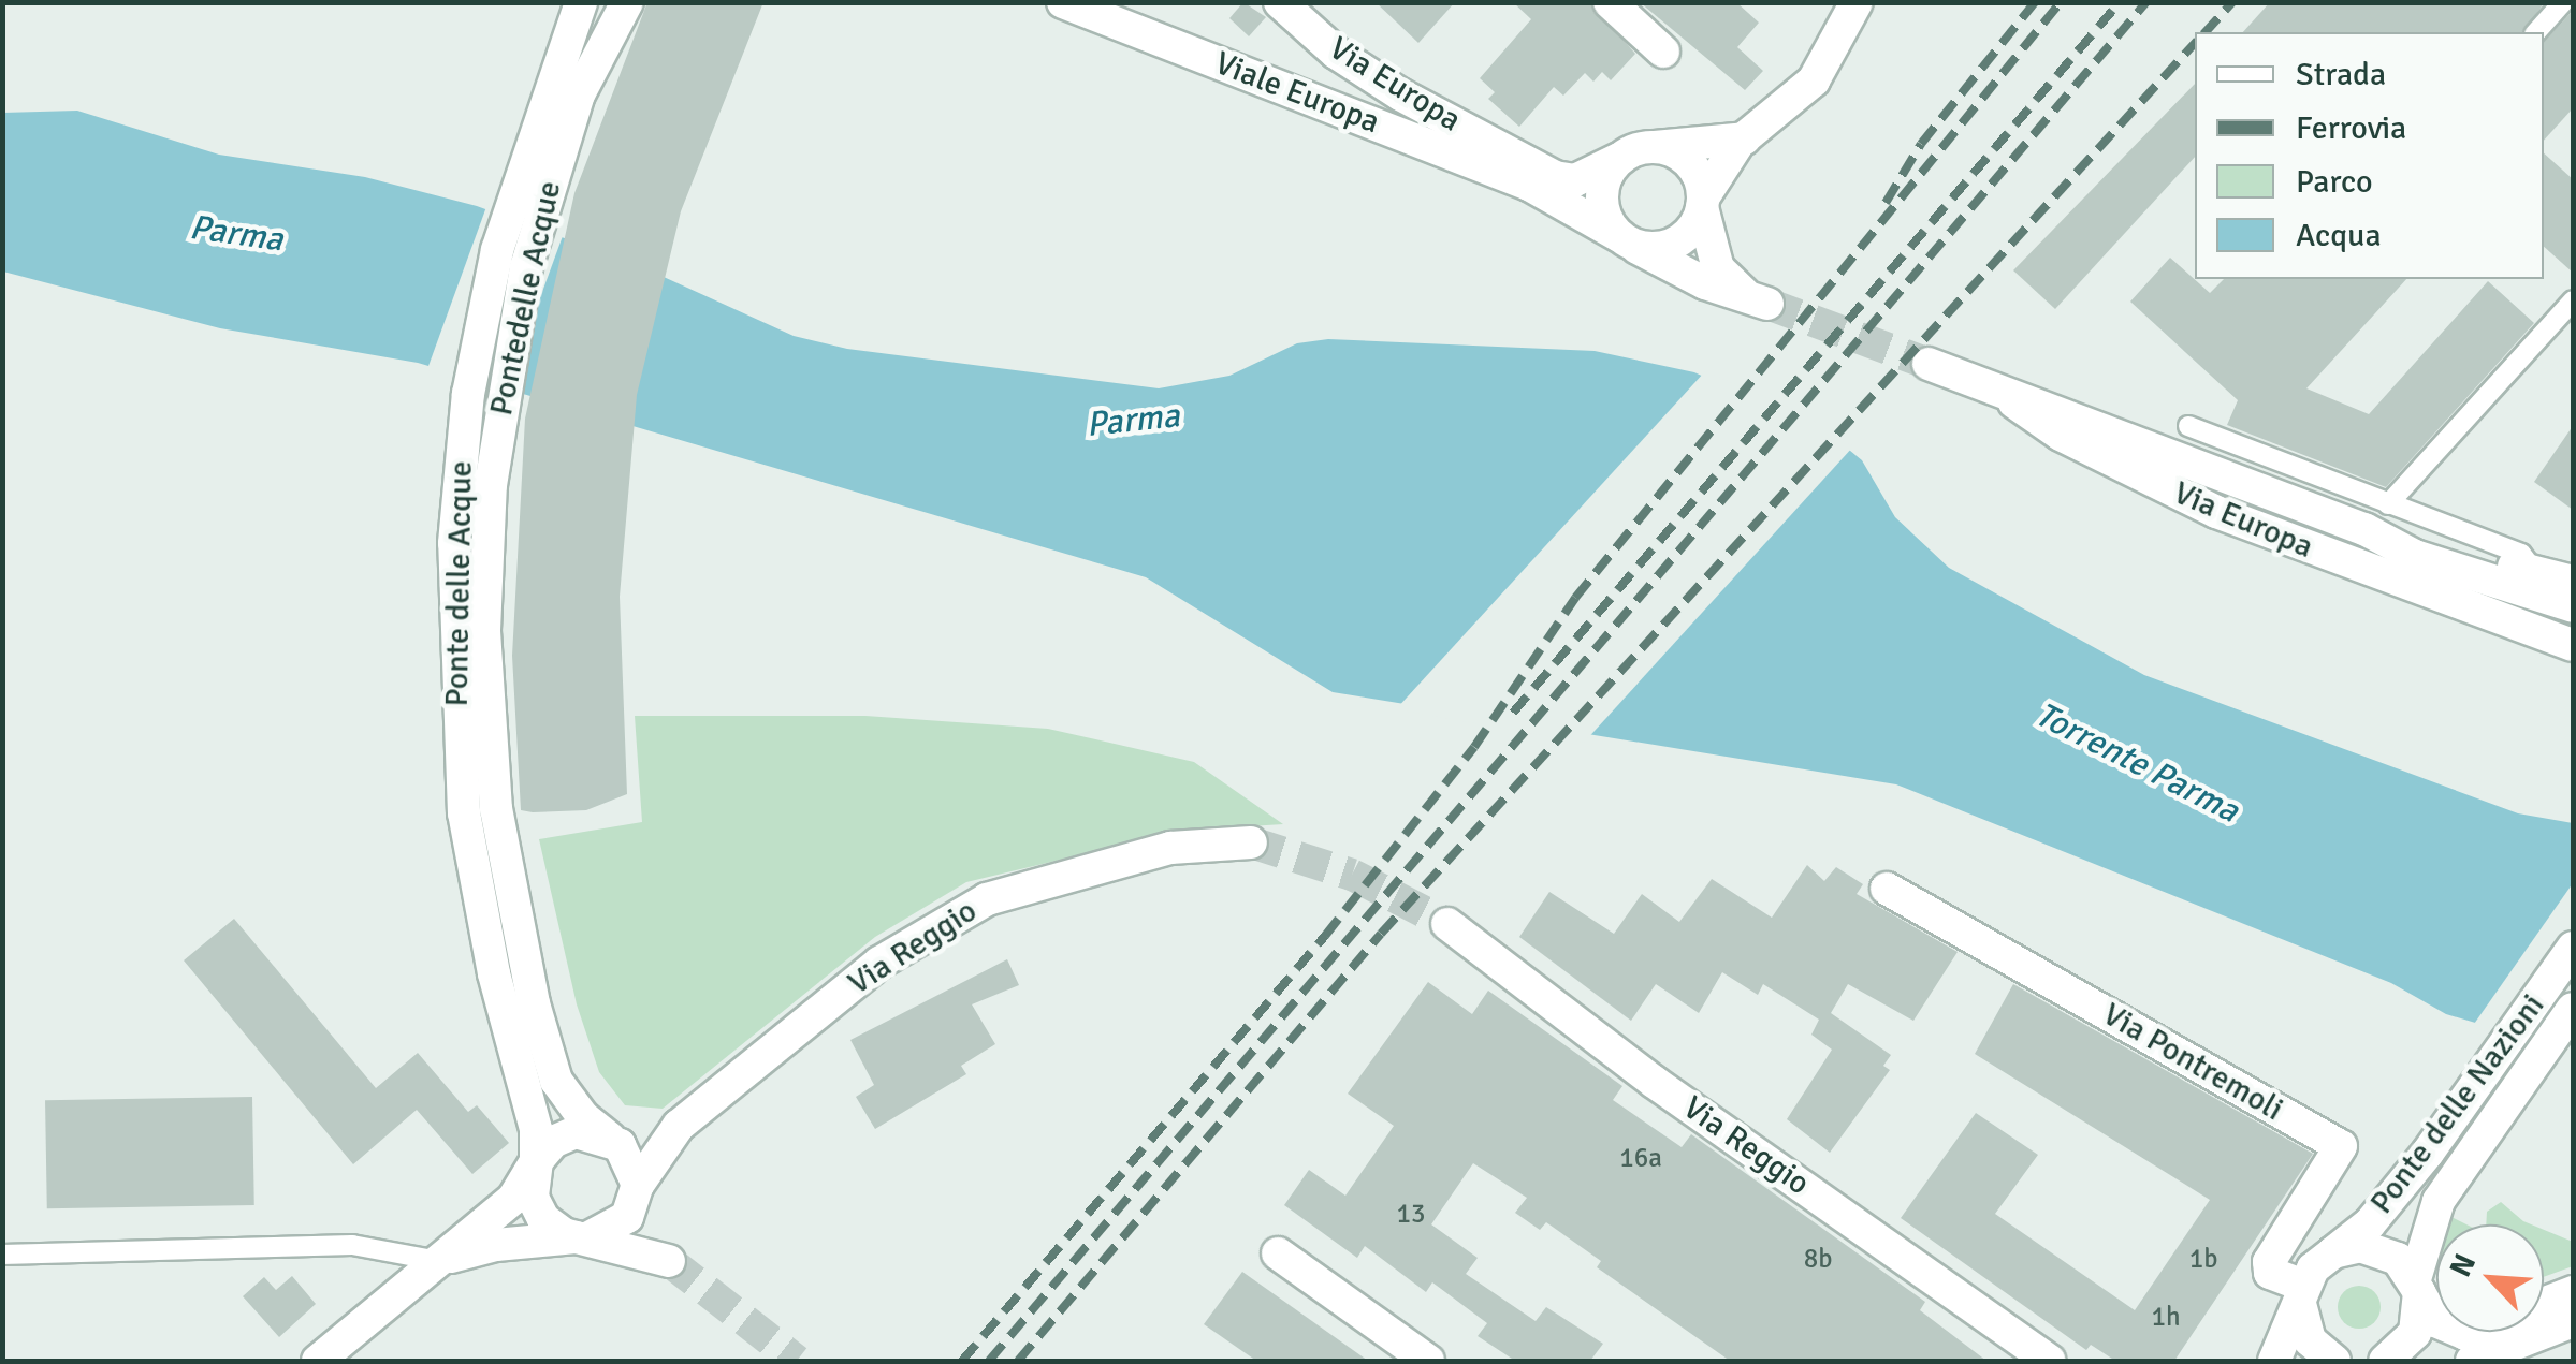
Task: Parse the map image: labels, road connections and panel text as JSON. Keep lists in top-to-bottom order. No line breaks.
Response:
{"streets":{"street":["Via Europa","Viale Europa","Pontedelle Acque","Ponte delle Acque","Via Reggio","Via Pontremoli","Ponte delle Nazioni"]},"crossings":[["Pontedelle Acque","Ponte delle Acque"],["Ponte delle Acque","Via Reggio"],["Via Pontremoli","Ponte delle Nazioni"]],"water":["Parma","Torrente Parma"],"house_numbers":["16a","13","8b","1b","1h"],"legend":["Strada","Ferrovia","Parco","Acqua"],"north":"top left"}
